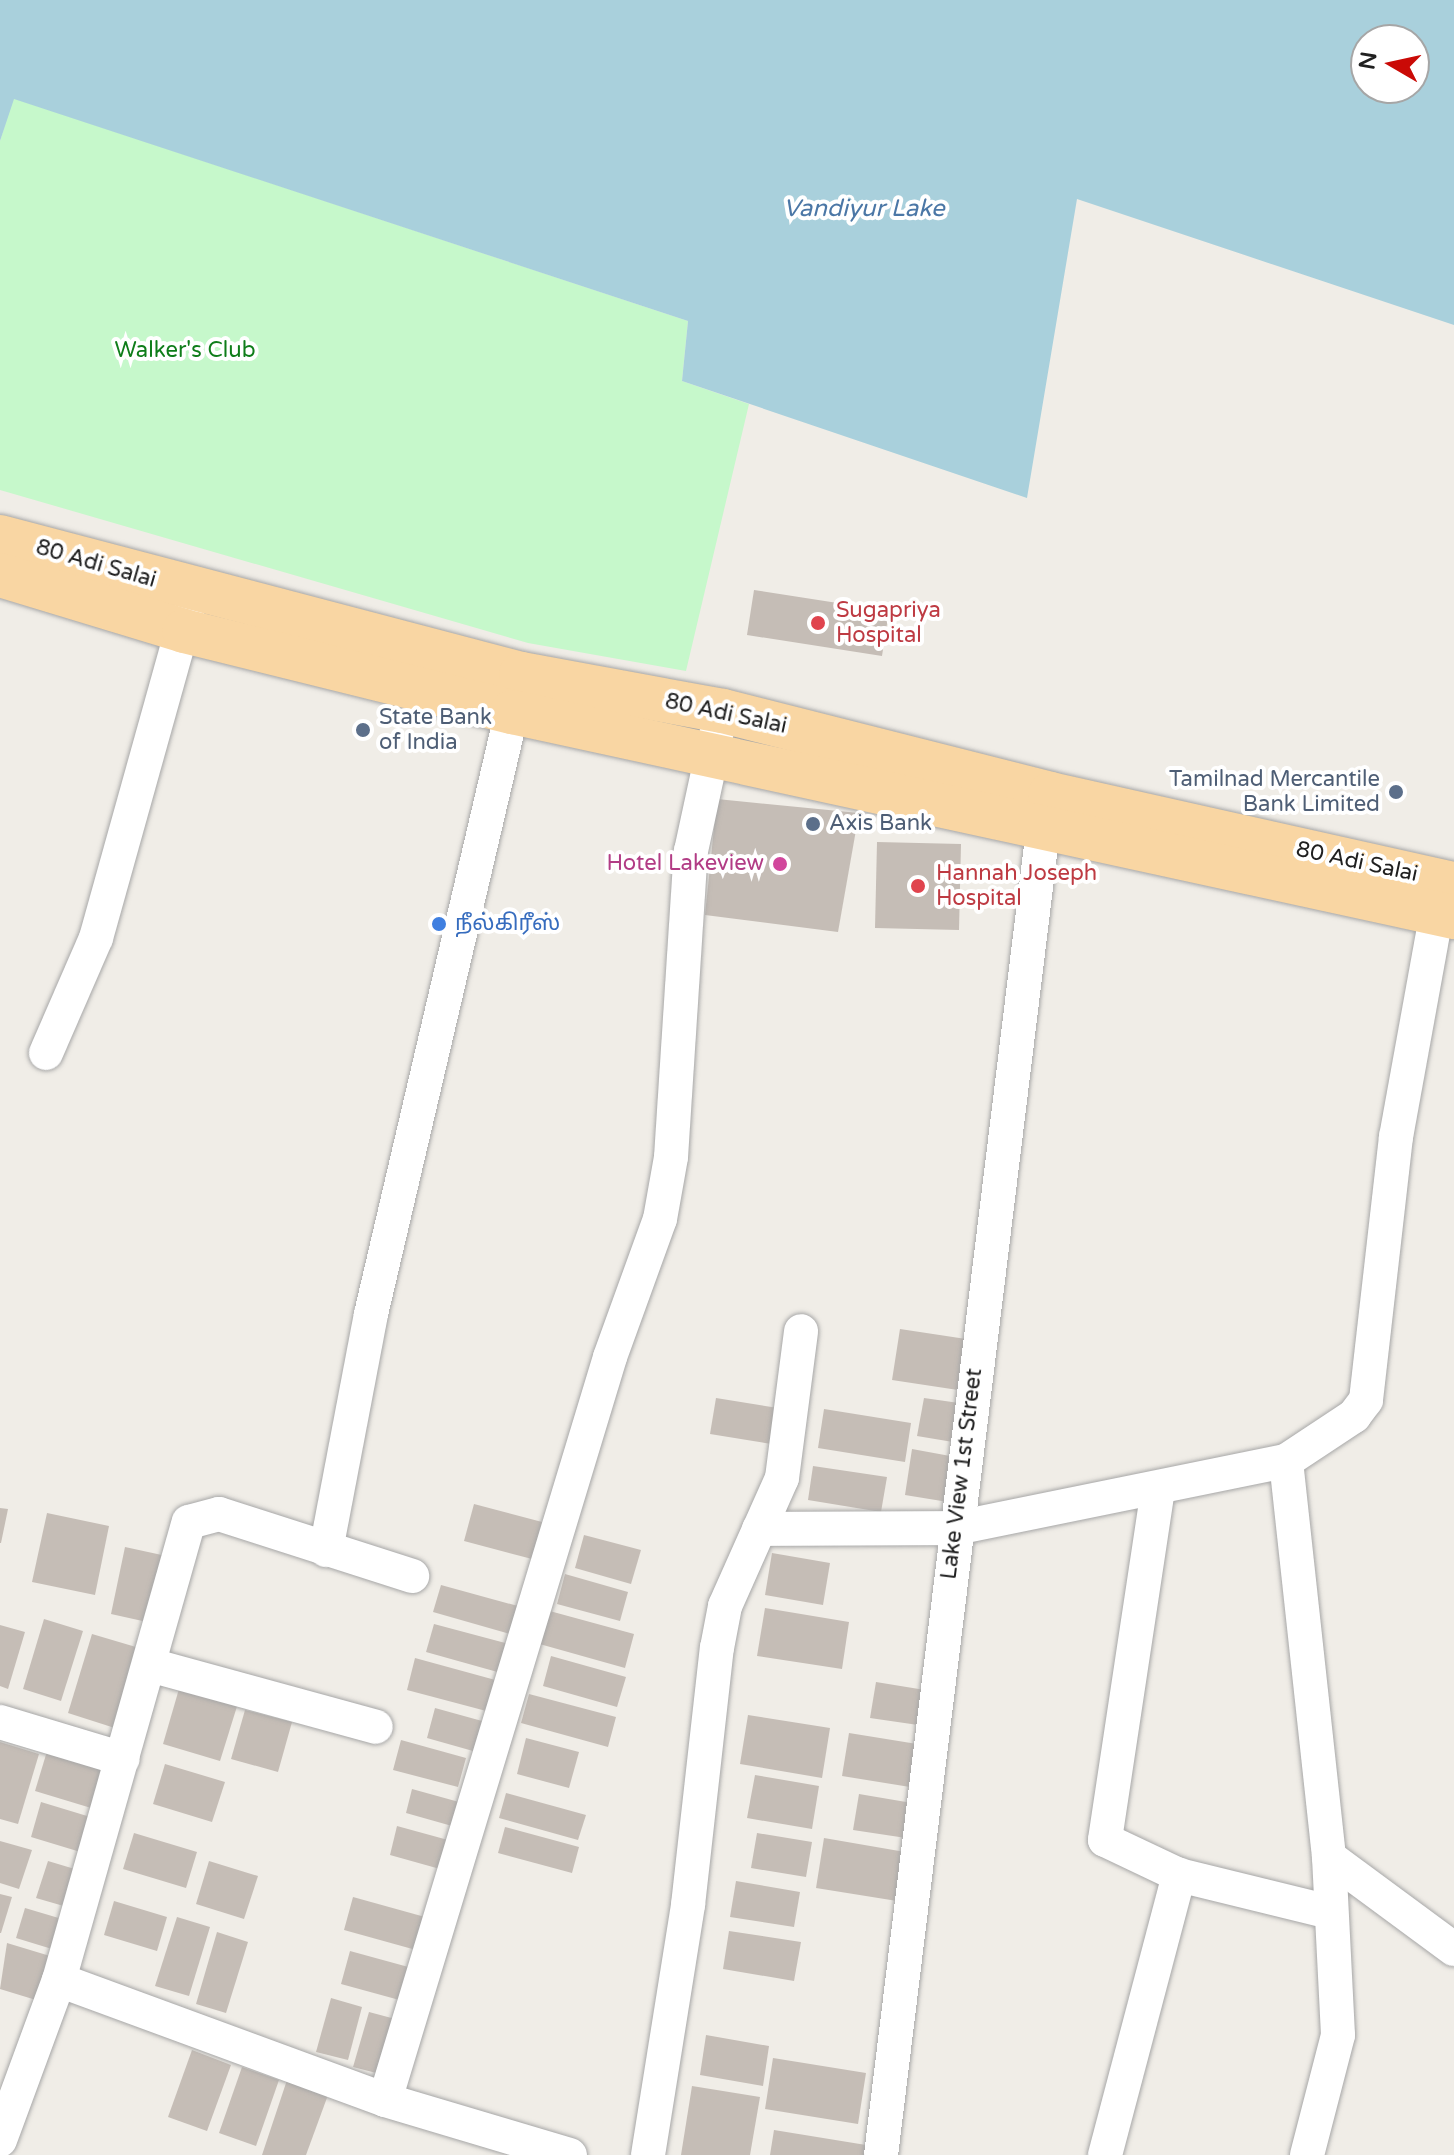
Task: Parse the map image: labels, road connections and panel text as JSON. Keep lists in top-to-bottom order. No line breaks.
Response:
{"streets":{"main road":["80 Adi Salai"],"street":["Lake View 1st Street"]},"crossings":[["80 Adi Salai","Lake View 1st Street"]],"water":["Vandiyur Lake"],"parks":["Walker's Club"],"places":["Sugapriya Hospital","State Bank of India","Tamilnad Mercantile Bank Limited","Axis Bank","Hotel Lakeview","Hannah Joseph Hospital","நீல்கிரீஸ்"],"north":"left"}
